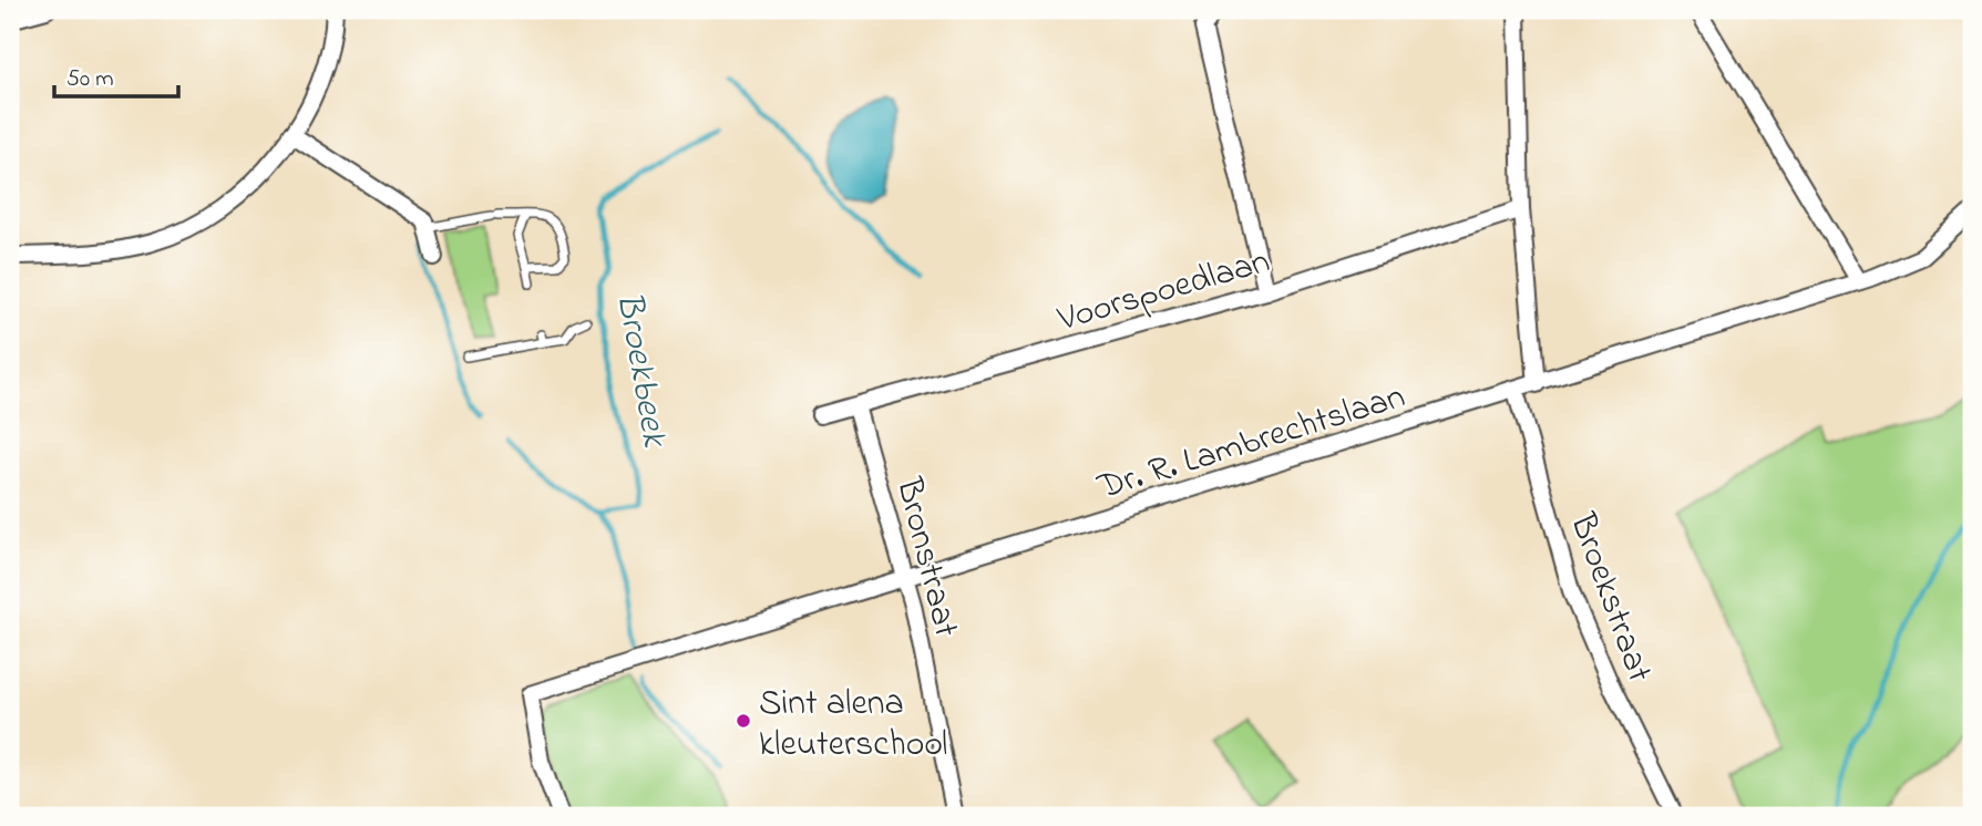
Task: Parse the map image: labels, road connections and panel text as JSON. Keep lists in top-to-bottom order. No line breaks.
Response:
{"streets":{"street":["Voorspoedlaan","Dr. R. Lambrechtslaan","Bronstraat","Broekstraat"]},"crossings":[["Voorspoedlaan","Bronstraat"],["Dr. R. Lambrechtslaan","Bronstraat"],["Dr. R. Lambrechtslaan","Broekstraat"]],"water":["Broekbeek"],"places":["Sint alena kleuterschool"],"scale_bar":"50 m"}
